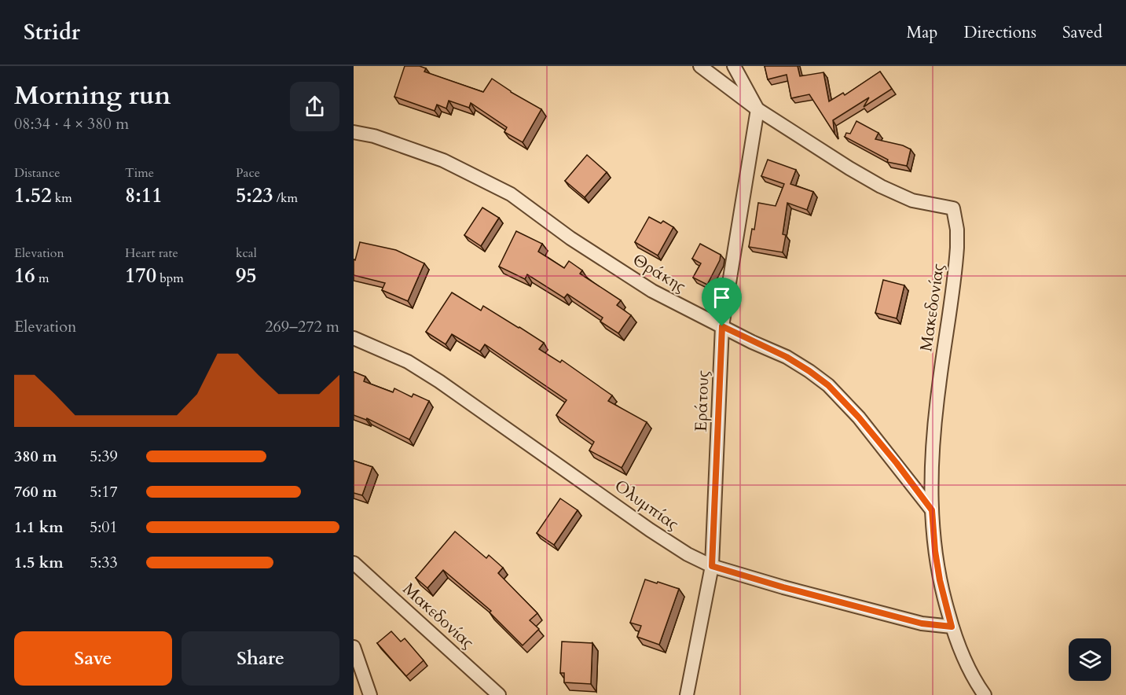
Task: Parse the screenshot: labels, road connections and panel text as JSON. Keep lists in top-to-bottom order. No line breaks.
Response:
{"streets":{"street":["Θράκης","Μακεδονίας","Εράτους","Ολυμπίας"]},"crossings":[["Θράκης","Μακεδονίας"],["Θράκης","Εράτους"],["Μακεδονίας","Εράτους"],["Μακεδονίας","Ολυμπίας"],["Εράτους","Ολυμπίας"]],"page":{"header":"Stridr","nav":["Map","Directions","Saved"],"heading":["Morning run","08:34 · 4 × 380 m"],"stats":[["Distance","1.52 km"],["Time","8:11"],["Pace","5:23 /km"],["Elevation","16 m"],["Heart rate","170 bpm"],["kcal","95"]],"chart":["Elevation","269–272 m"],"list":[{"name":"380 m","note":"5:39"},{"name":"760 m","note":"5:17"},{"name":"1.1 km","note":"5:01"},{"name":"1.5 km","note":"5:33"}],"buttons":["Save","Share"]}}
